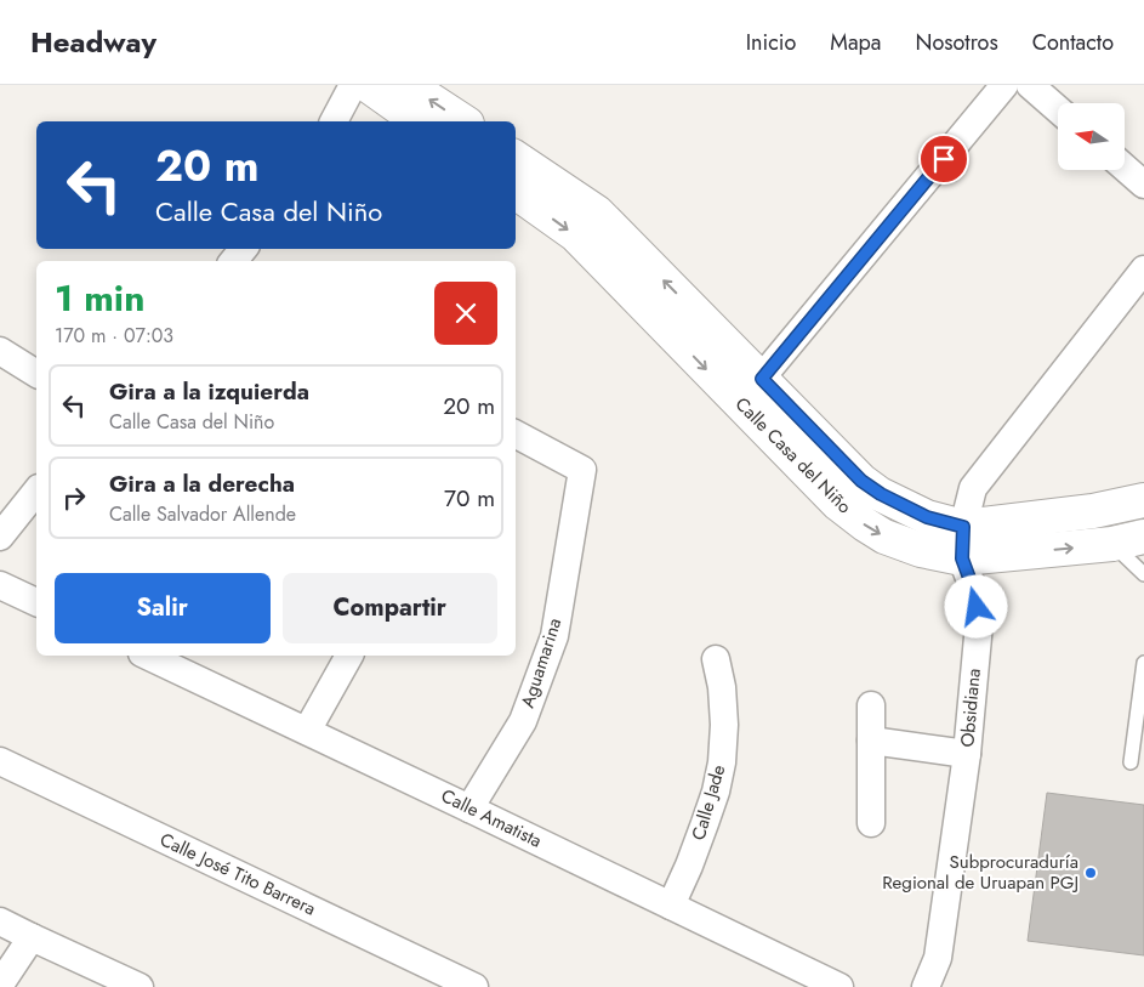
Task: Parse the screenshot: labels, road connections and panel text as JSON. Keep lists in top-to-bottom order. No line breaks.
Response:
{"streets":{"street":["Calle Casa del Niño","Aguamarina","Obsidiana","Calle Jade","Calle Amatista","Calle José Tito Barrera"]},"crossings":[["Calle Casa del Niño","Obsidiana"],["Aguamarina","Calle Amatista"],["Calle Jade","Calle Amatista"]],"places":["Subprocuraduría Regional de Uruapan PGJ"],"north":"left","page":{"header":"Headway","nav":["Inicio","Mapa","Nosotros","Contacto"],"turn":["20 m","Calle Casa del Niño"],"heading":["1 min","170 m · 07:03"],"list":[{"name":"Gira a la izquierda","note":"Calle Casa del Niño","value":"20 m"},{"name":"Gira a la derecha","note":"Calle Salvador Allende","value":"70 m"}],"buttons":["Salir","Compartir"]}}
